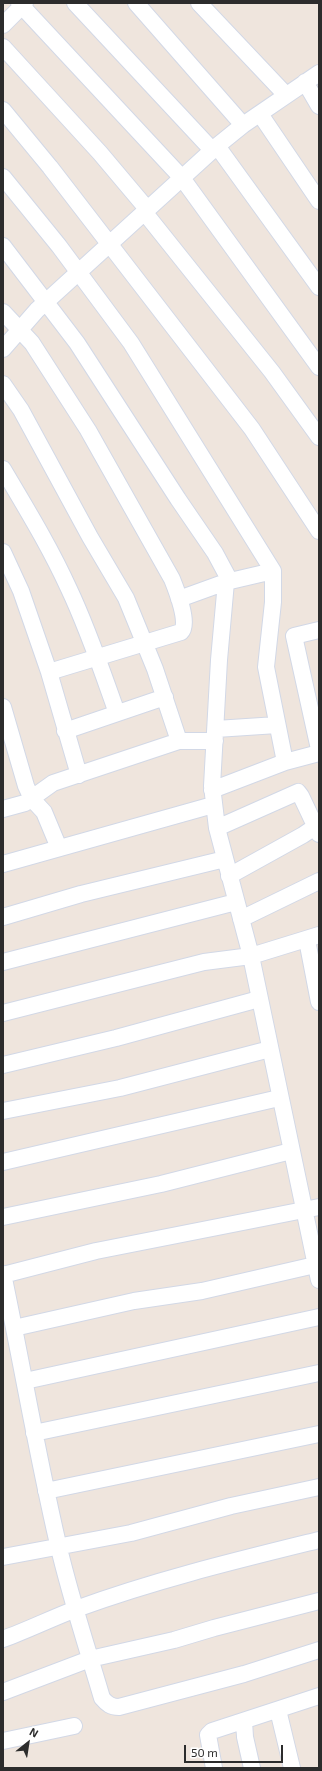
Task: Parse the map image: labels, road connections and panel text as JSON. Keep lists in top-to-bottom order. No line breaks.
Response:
{"scale_bar":"50 m","north":"top right"}
